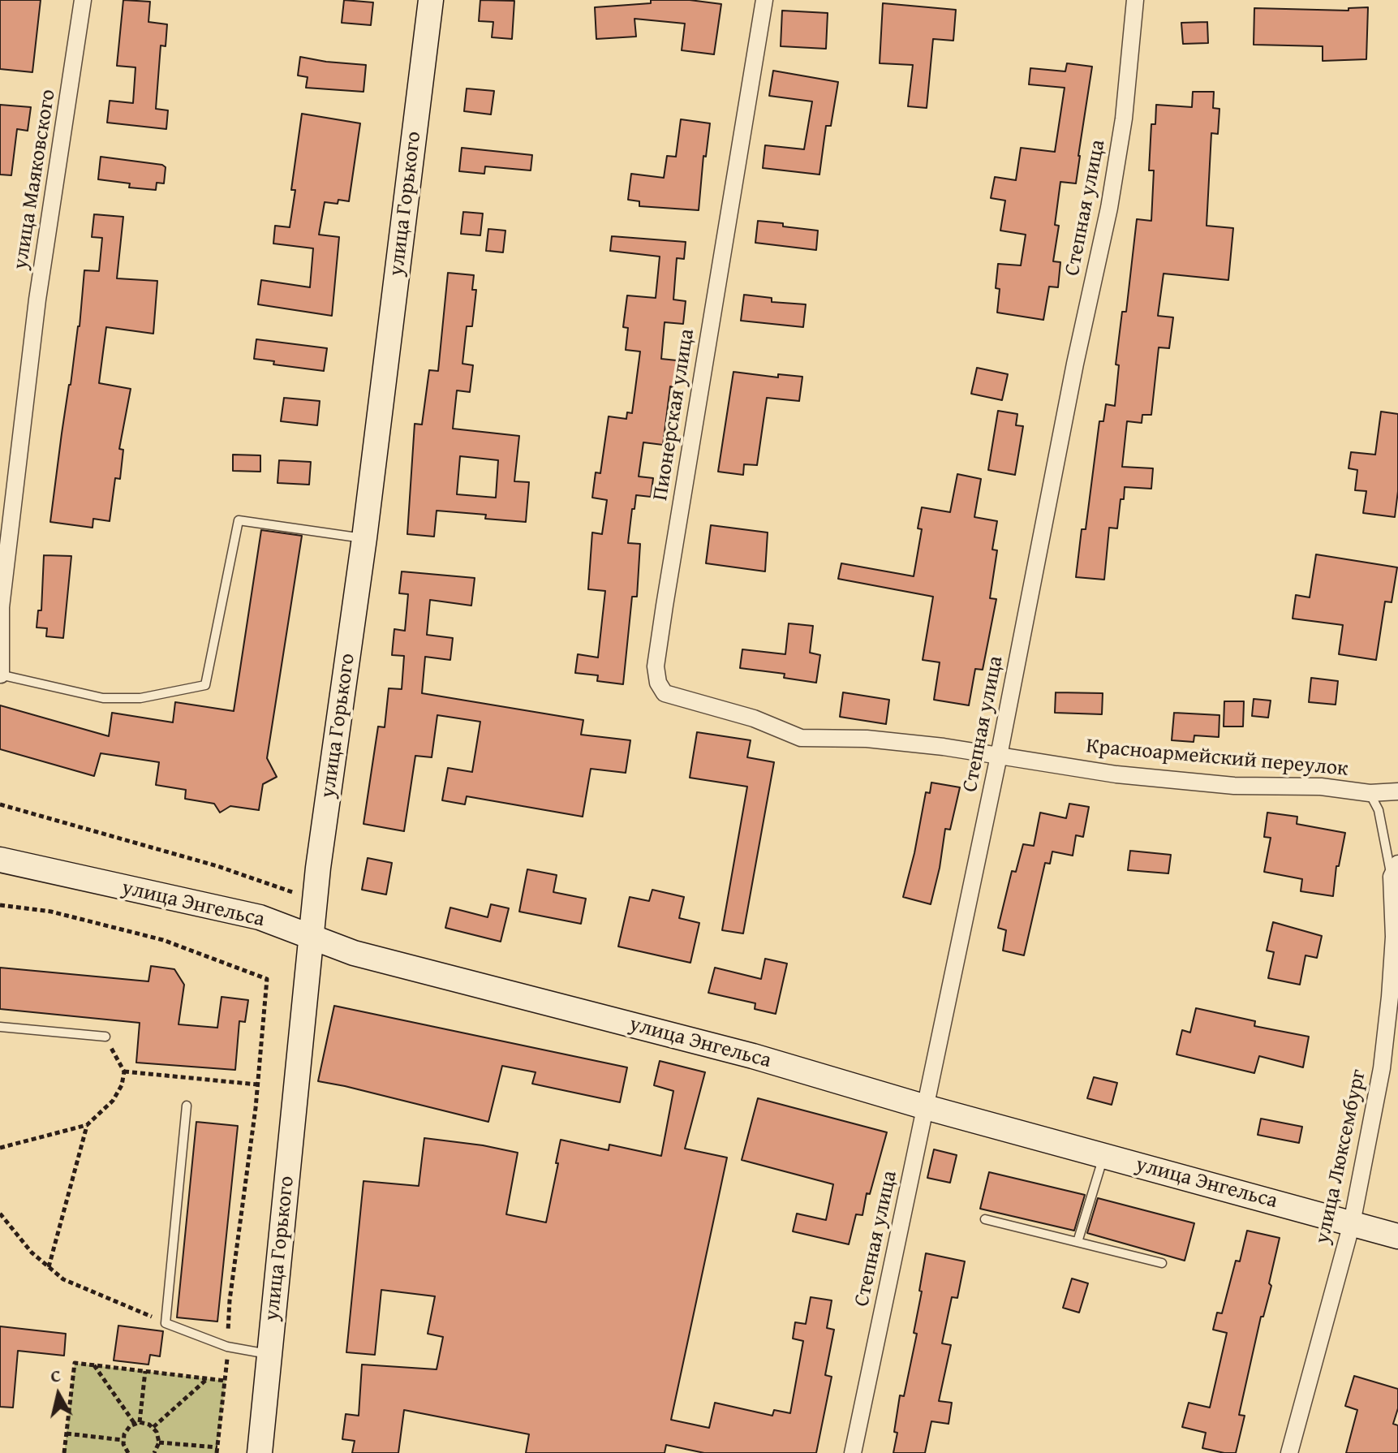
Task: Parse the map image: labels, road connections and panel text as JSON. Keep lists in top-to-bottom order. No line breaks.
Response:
{"streets":{"street":["улица Маяковского","улица Горького","Степная улица","Пионерская улица","Красноармейский переулок","улица Энгельса","улица Люксембург"]},"crossings":[["улица Горького","улица Энгельса"],["Степная улица","Красноармейский переулок"],["Степная улица","улица Энгельса"],["Пионерская улица","Красноармейский переулок"],["улица Энгельса","улица Люксембург"]],"north":"top"}
